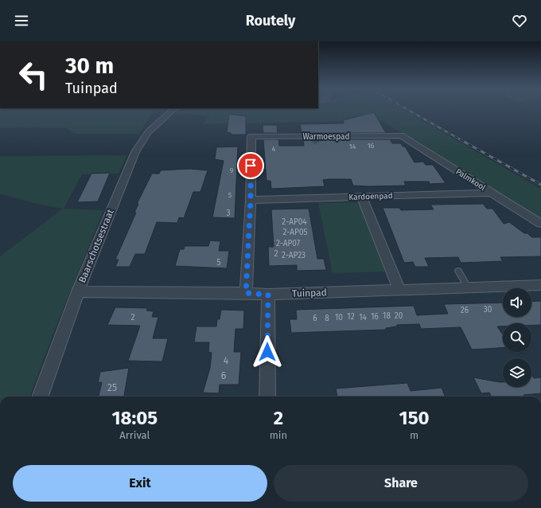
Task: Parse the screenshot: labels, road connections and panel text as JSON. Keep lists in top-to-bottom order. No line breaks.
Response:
{"streets":{"street":["Warmoespad","Palmkool","Kardoenpad","Baarschotsestraat","Tuinpad"]},"crossings":[["Warmoespad","Palmkool"],["Warmoespad","Kardoenpad"],["Palmkool","Kardoenpad"],["Baarschotsestraat","Tuinpad"]],"house_numbers":["16","14","4","9","5","3","2-AP04","2-AP05","2-AP07","2","2-AP23","5","30","26","18","20","12","16","2","10","14","6","8","4","6","25"],"page":{"header":"Routely","turn":["30 m","Tuinpad"],"eta":["18:05","Arrival","2","min","150","m"],"buttons":["Exit","Share"]}}
